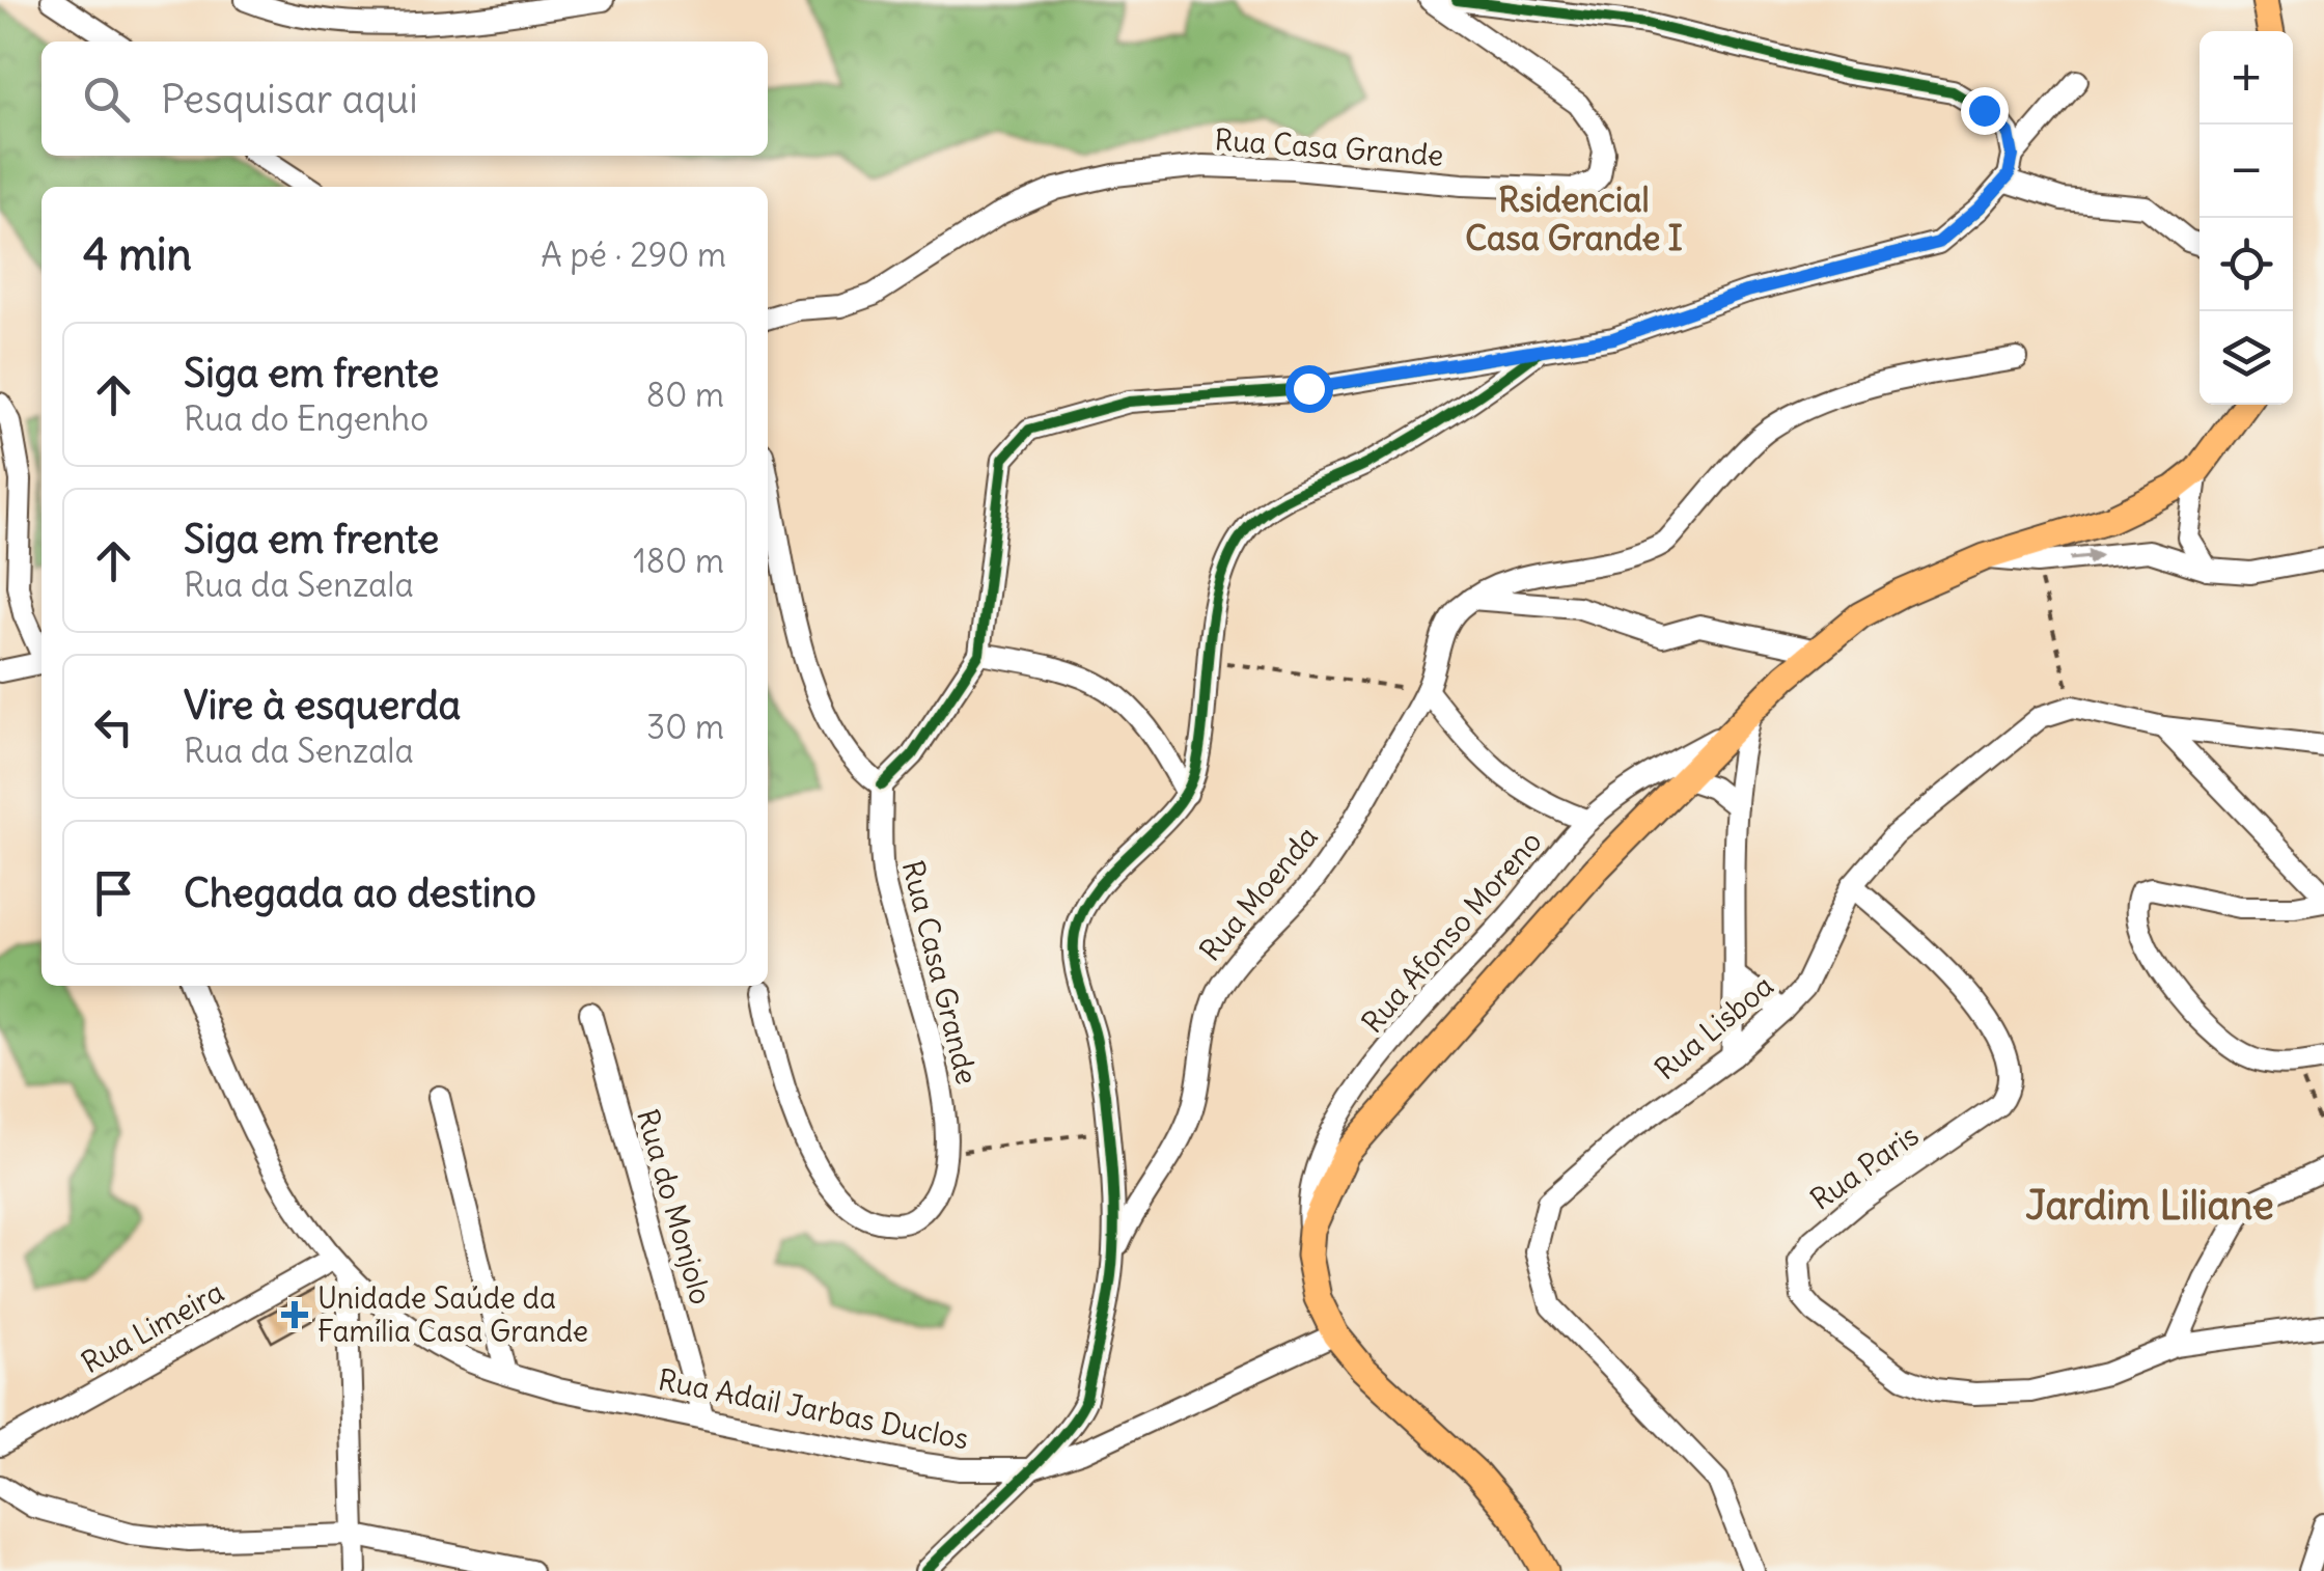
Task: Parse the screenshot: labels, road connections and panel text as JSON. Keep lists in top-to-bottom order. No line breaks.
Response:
{"streets":{"main road":["Rua Afonso Moreno"],"street":["Rua Casa Grande","Rua Moenda","Rua Lisboa","Rua Paris","Rua do Monjolo","Rua Limeira","Rua Adail Jarbas Duclos"]},"crossings":[["Rua Afonso Moreno","Rua Adail Jarbas Duclos"],["Rua Lisboa","Rua Paris"],["Rua do Monjolo","Rua Adail Jarbas Duclos"],["Rua Limeira","Rua Adail Jarbas Duclos"]],"districts":["Rsidencial Casa Grande I","Jardim Liliane"],"places":{"health":["Unidade Saúde da Família Casa Grande"]},"page":{"map_buttons":["+","−"],"search":"Pesquisar aqui","heading":["4 min","A pé · 290 m"],"list":[["Siga em frente","Rua do Engenho","80 m"],["Siga em frente","Rua da Senzala","180 m"],["Vire à esquerda","Rua da Senzala","30 m"],"Chegada ao destino"]}}
